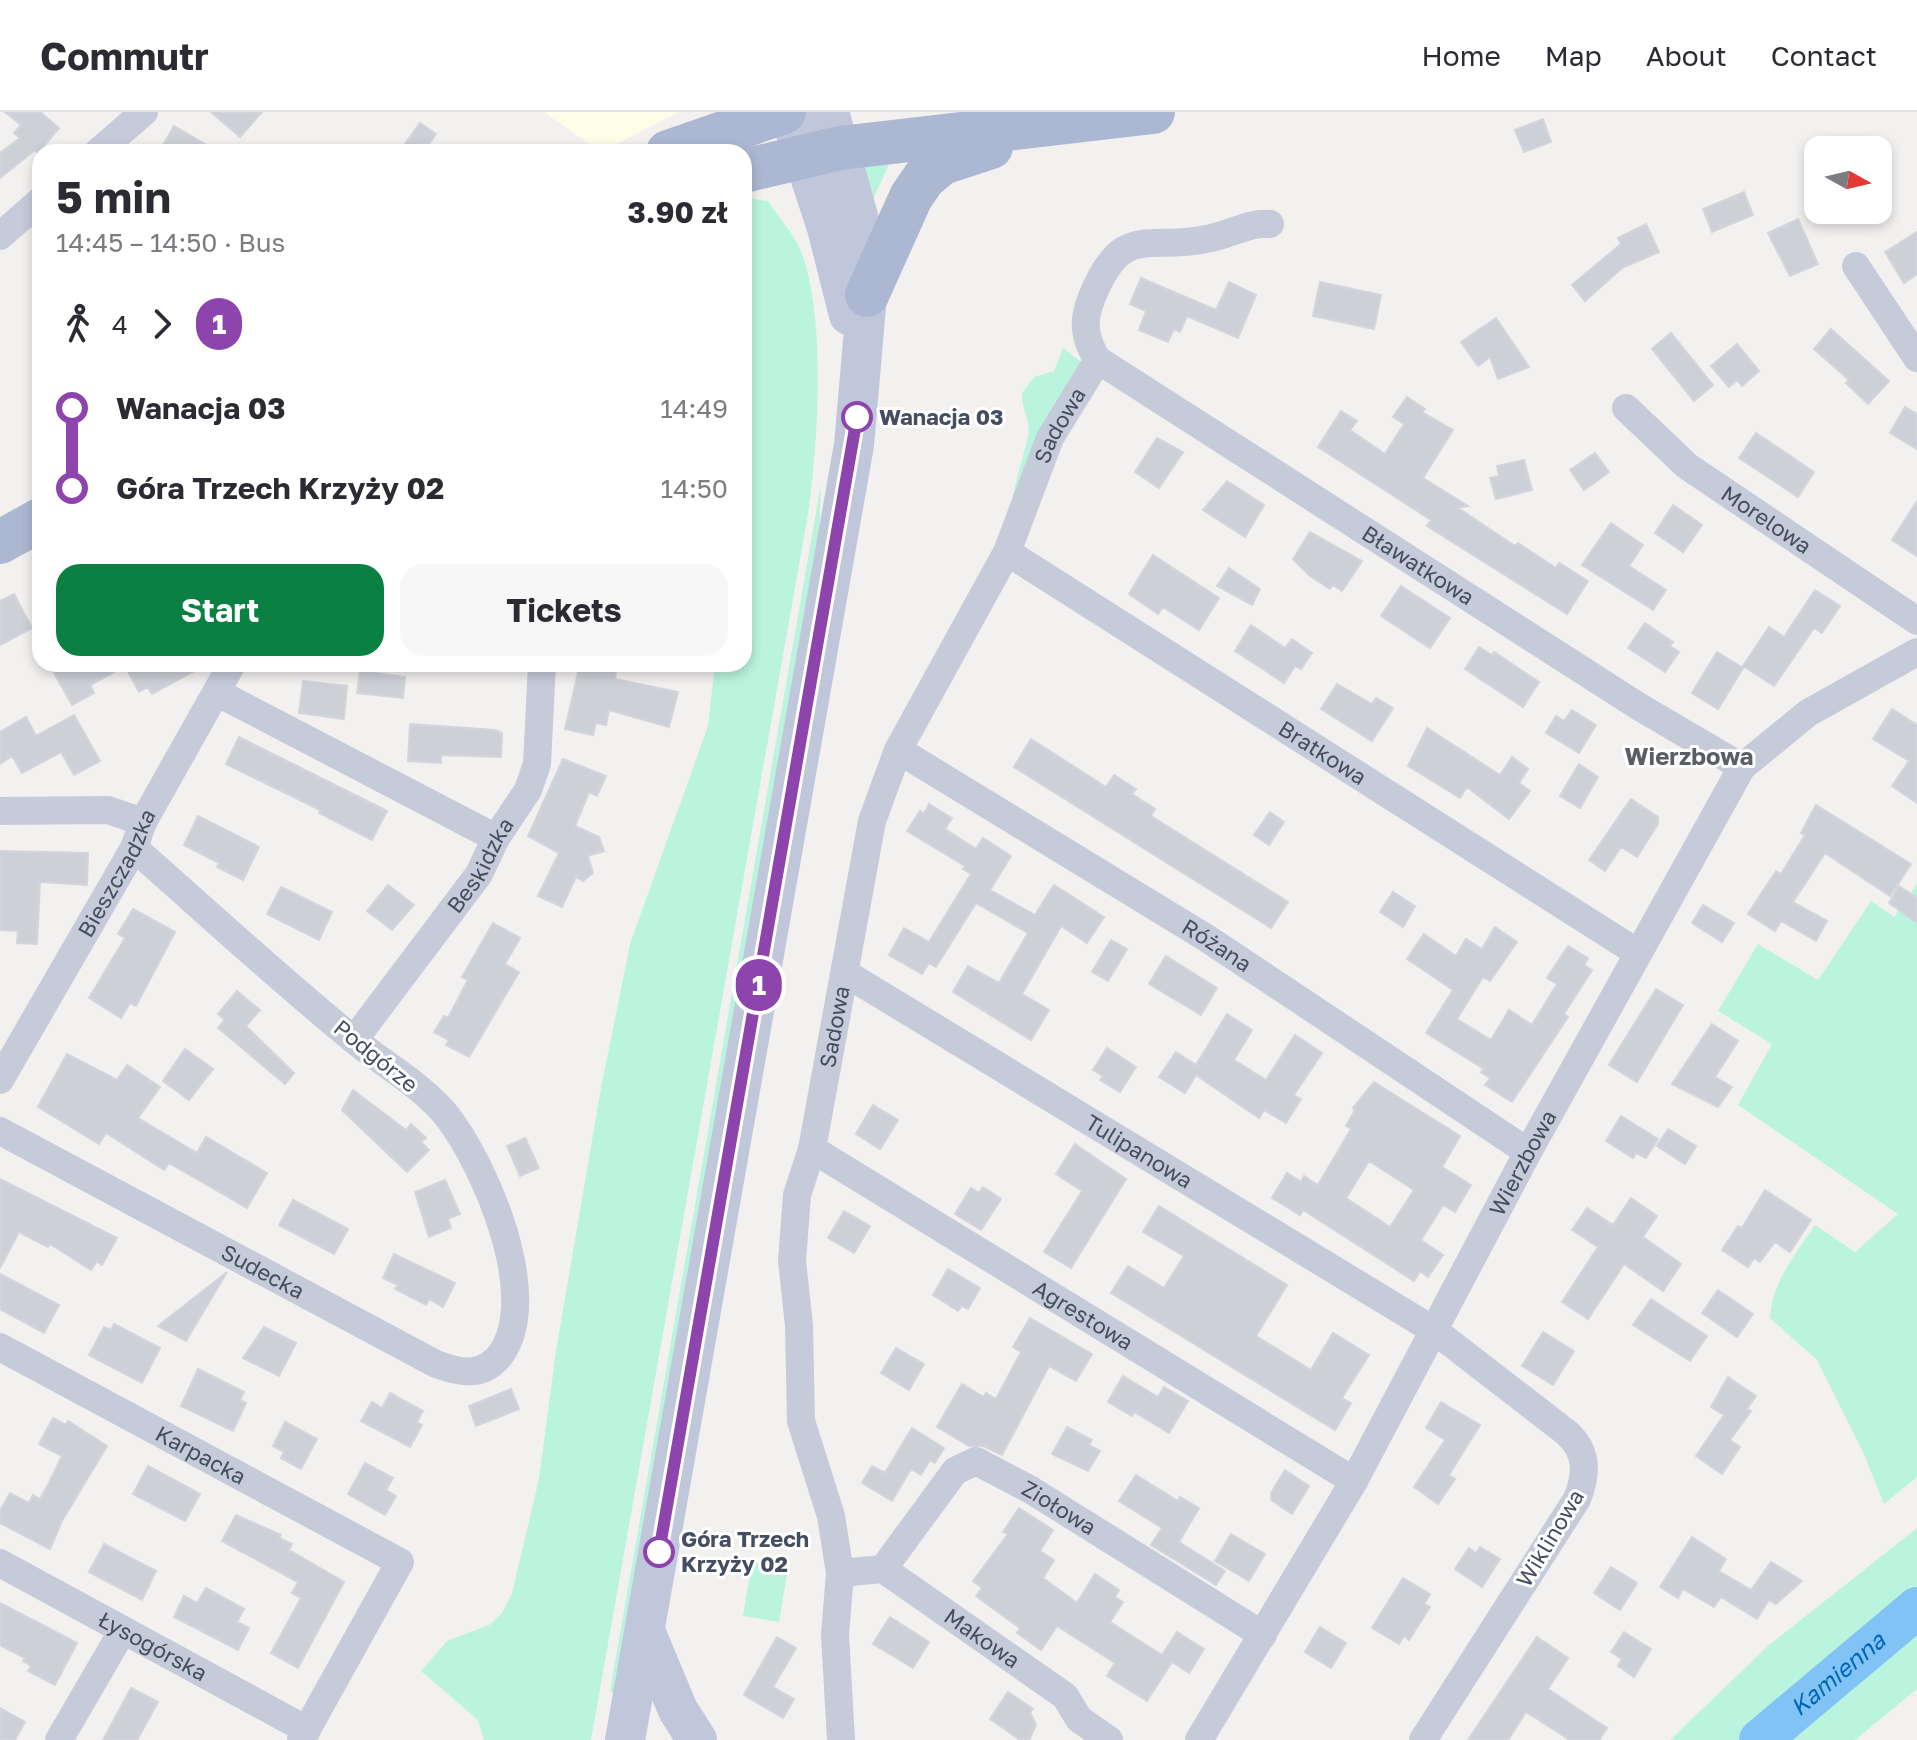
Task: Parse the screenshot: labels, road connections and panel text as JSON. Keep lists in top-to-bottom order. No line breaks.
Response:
{"streets":{"street":["Sadowa","Morelowa","Bławatkowa","Bratkowa","Beskidzka","Bieszczadzka","Różana","Podgórze","Tulipanowa","Wierzbowa","Sudecka","Agrestowa","Karpacka","Ziołowa","Wiklinowa","Makowa","Łysogórska"]},"crossings":[["Sadowa","Bławatkowa"],["Sadowa","Bratkowa"],["Sadowa","Różana"],["Sadowa","Tulipanowa"],["Sadowa","Agrestowa"],["Bławatkowa","Wierzbowa"],["Bratkowa","Wierzbowa"],["Beskidzka","Podgórze"],["Bieszczadzka","Podgórze"],["Różana","Wierzbowa"],["Podgórze","Sudecka"],["Tulipanowa","Wierzbowa"],["Tulipanowa","Wiklinowa"],["Wierzbowa","Agrestowa"],["Wierzbowa","Ziołowa"],["Wierzbowa","Wiklinowa"],["Karpacka","Łysogórska"],["Ziołowa","Makowa"]],"districts":["Wierzbowa"],"water":["Kamienna"],"places":["Wanacja 03","Góra Trzech Krzyży 02"],"lines":["bus line 1"],"north":"right","page":{"header":"Commutr","nav":["Home","Map","About","Contact"],"on_map":"1","heading":["5 min","14:45 – 14:50 · Bus","3.90 zł"],"legs":["4","1"],"list":[{"name":"Wanacja 03","value":"14:49"},{"name":"Góra Trzech Krzyży 02","value":"14:50"}],"buttons":["Start","Tickets"]}}
